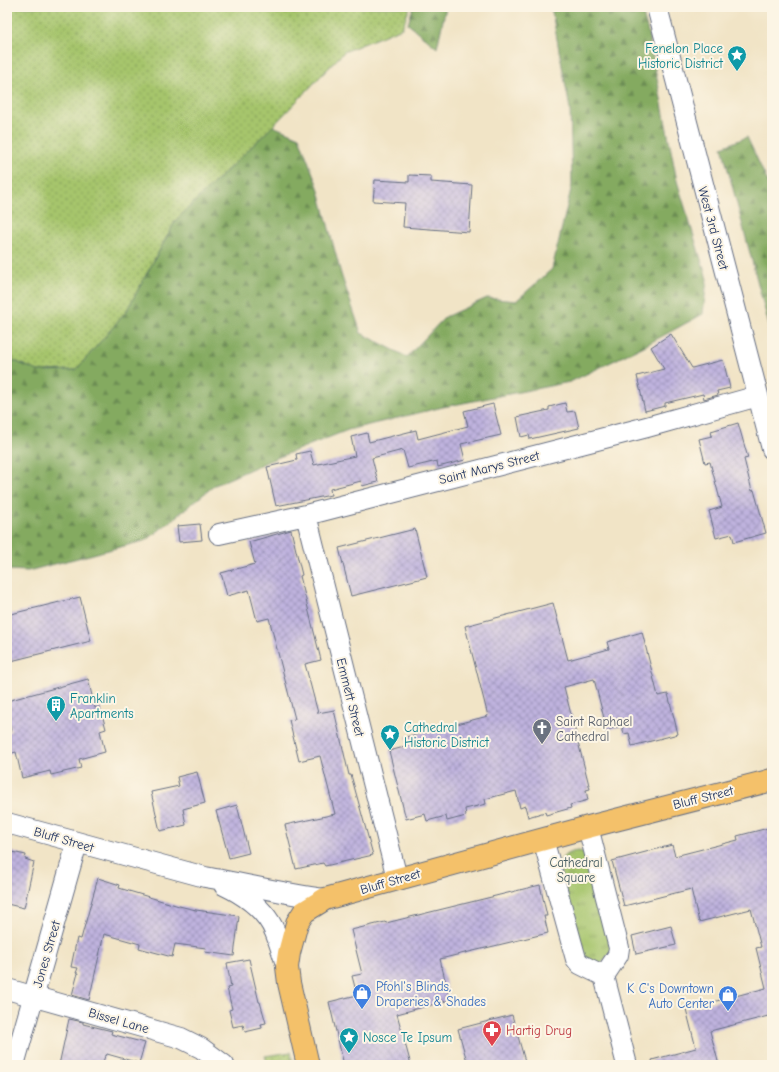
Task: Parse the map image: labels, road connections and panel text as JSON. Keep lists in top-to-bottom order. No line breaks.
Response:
{"streets":{"main road":["Bluff Street"],"street":["West 3rd Street","Saint Marys Street","Emmett Street","Jones Street","Bissel Lane"]},"crossings":[["West 3rd Street","Saint Marys Street"],["Saint Marys Street","Emmett Street"],["Emmett Street","Bluff Street"],["Bluff Street","Jones Street"],["Jones Street","Bissel Lane"]],"parks":["Cathedral Square"],"places":{"place":["Fenelon Place Historic District","Cathedral Historic District","Nosce Te Ipsum"],"building":["Franklin Apartments"],"church":["Saint Raphael Cathedral"],"shop":["Pfohl's Blinds, Draperies & Shades","K C's Downtown Auto Center"],"pharmacy":["Hartig Drug"]}}
